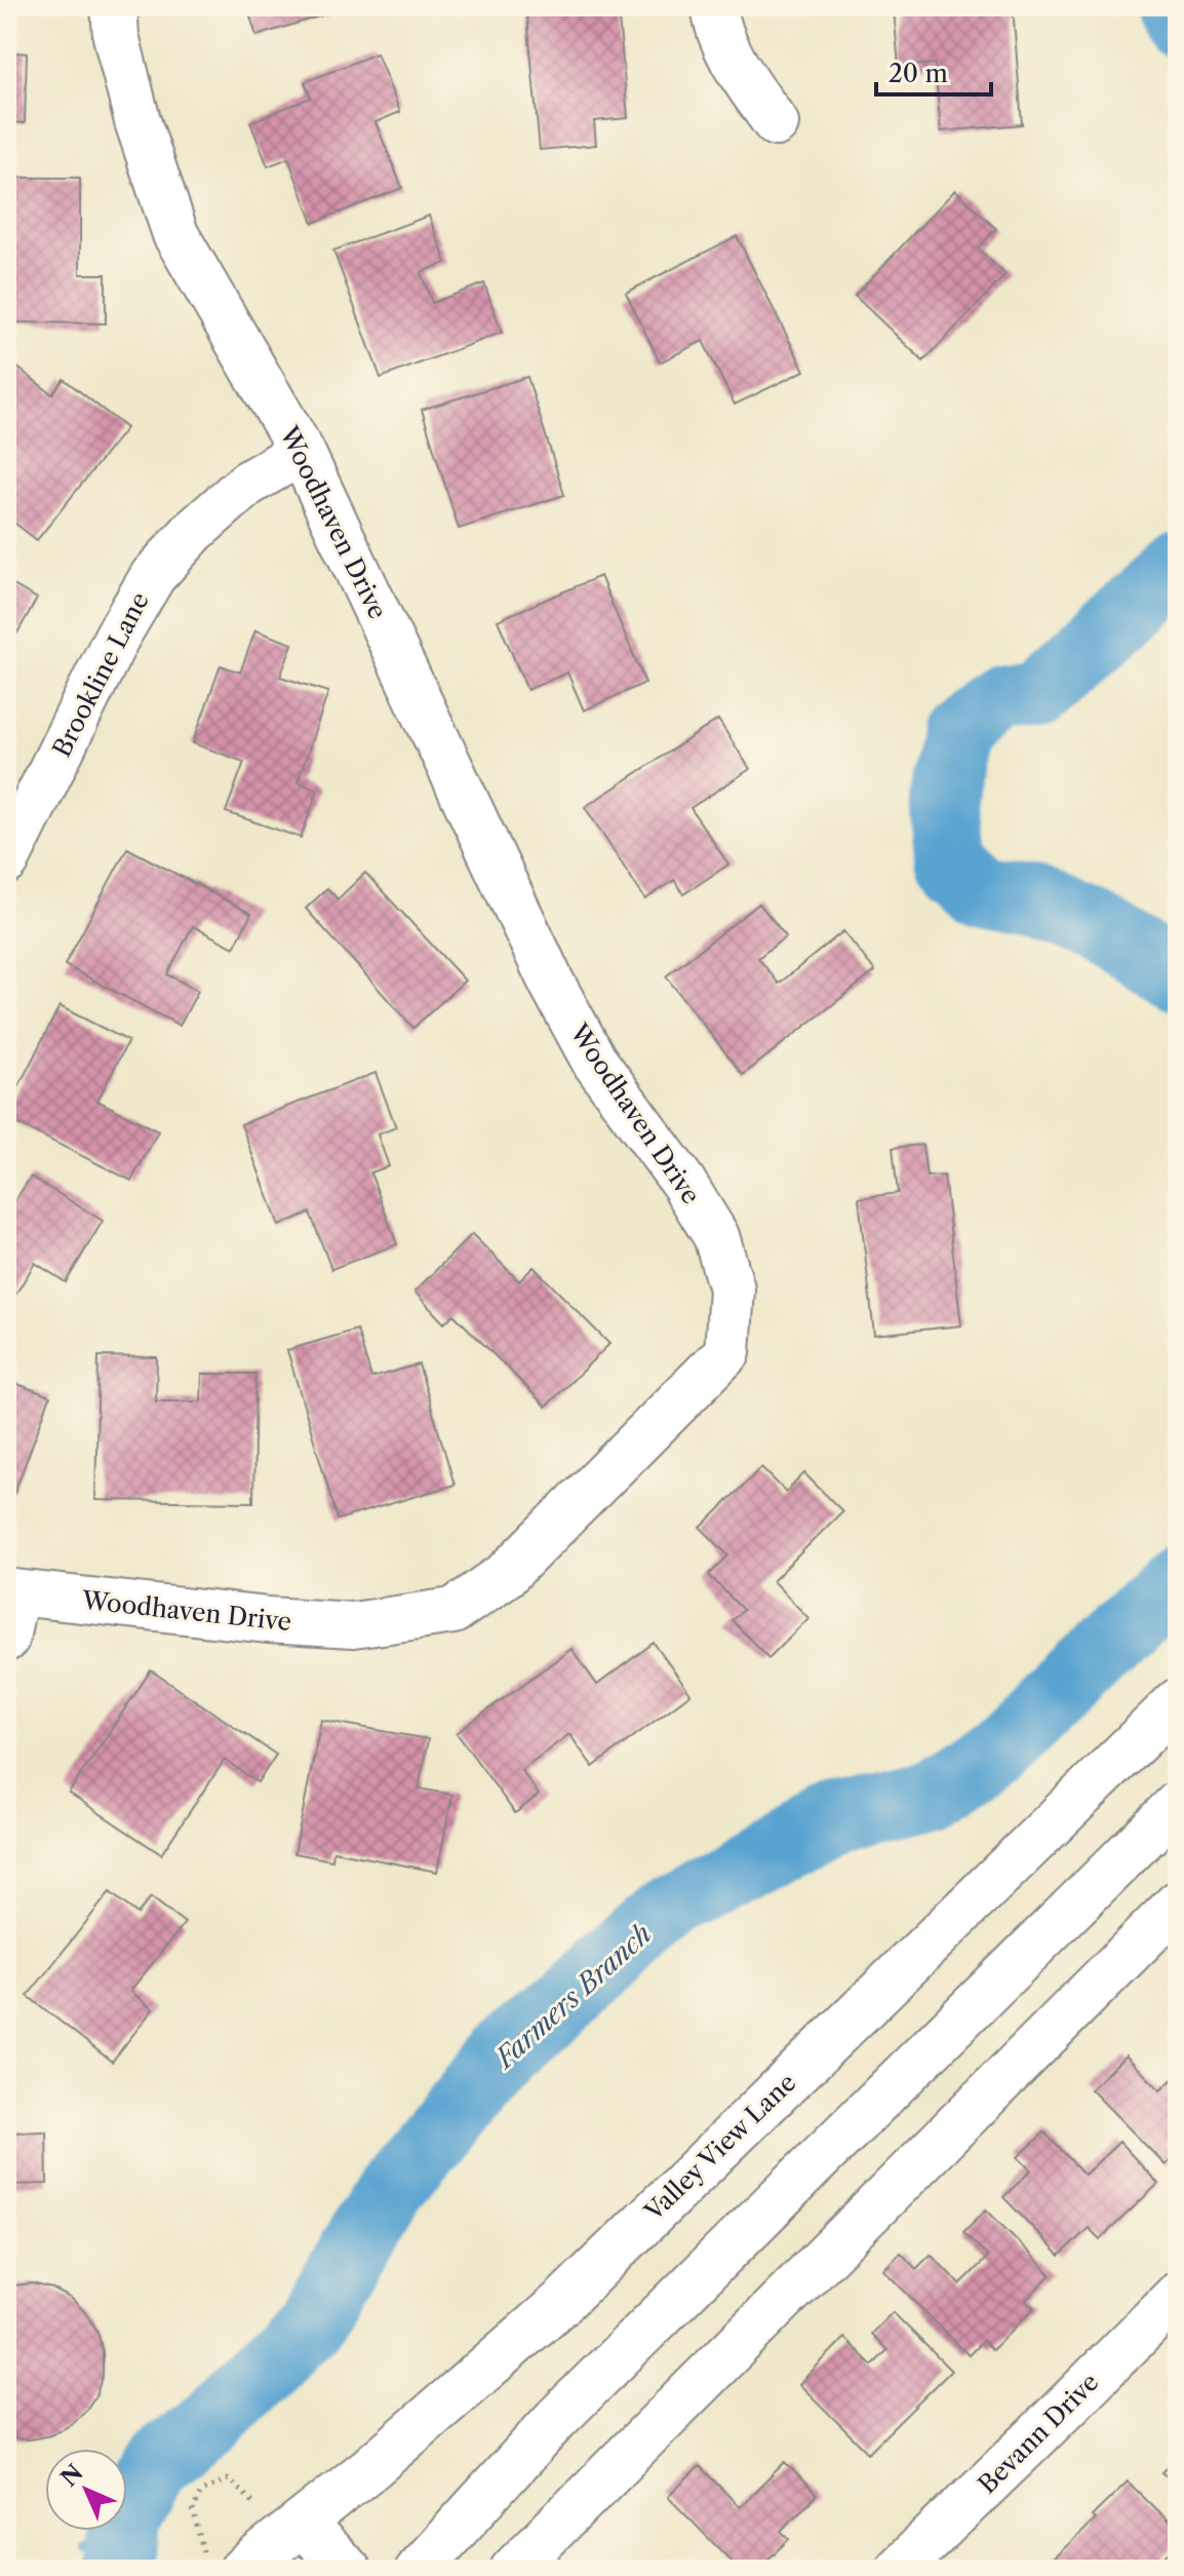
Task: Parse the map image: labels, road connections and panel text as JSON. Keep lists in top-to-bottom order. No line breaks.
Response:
{"streets":{"street":["Woodhaven Drive","Brookline Lane","Valley View Lane","Bevann Drive"]},"crossings":[["Woodhaven Drive","Brookline Lane"]],"water":["Farmers Branch"],"scale_bar":"20 m","north":"top left"}
